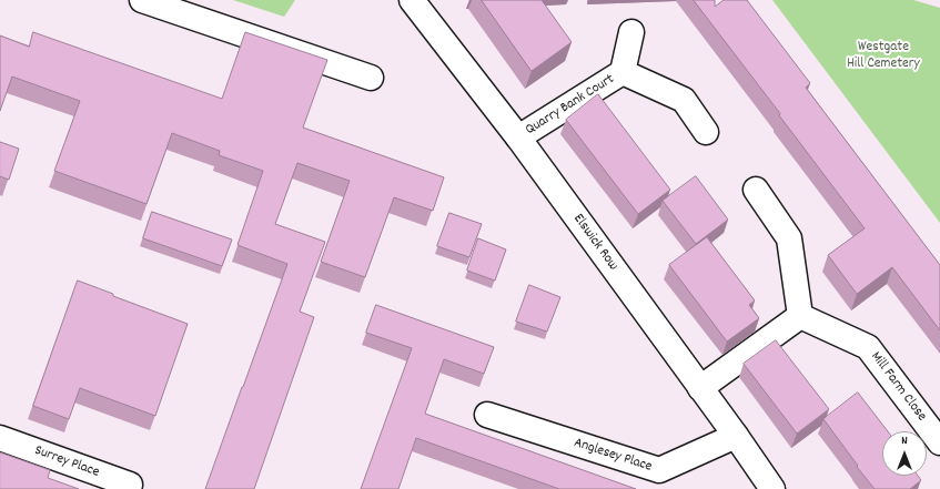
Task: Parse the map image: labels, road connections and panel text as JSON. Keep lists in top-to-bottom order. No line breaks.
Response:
{"streets":{"street":["Quarry Bank Court","Elswick Row","Mill Farm Close","Anglesey Place","Surrey Place"]},"crossings":[["Quarry Bank Court","Elswick Row"],["Elswick Row","Anglesey Place"]],"parks":["Westgate Hill Cemetery"],"north":"top"}
